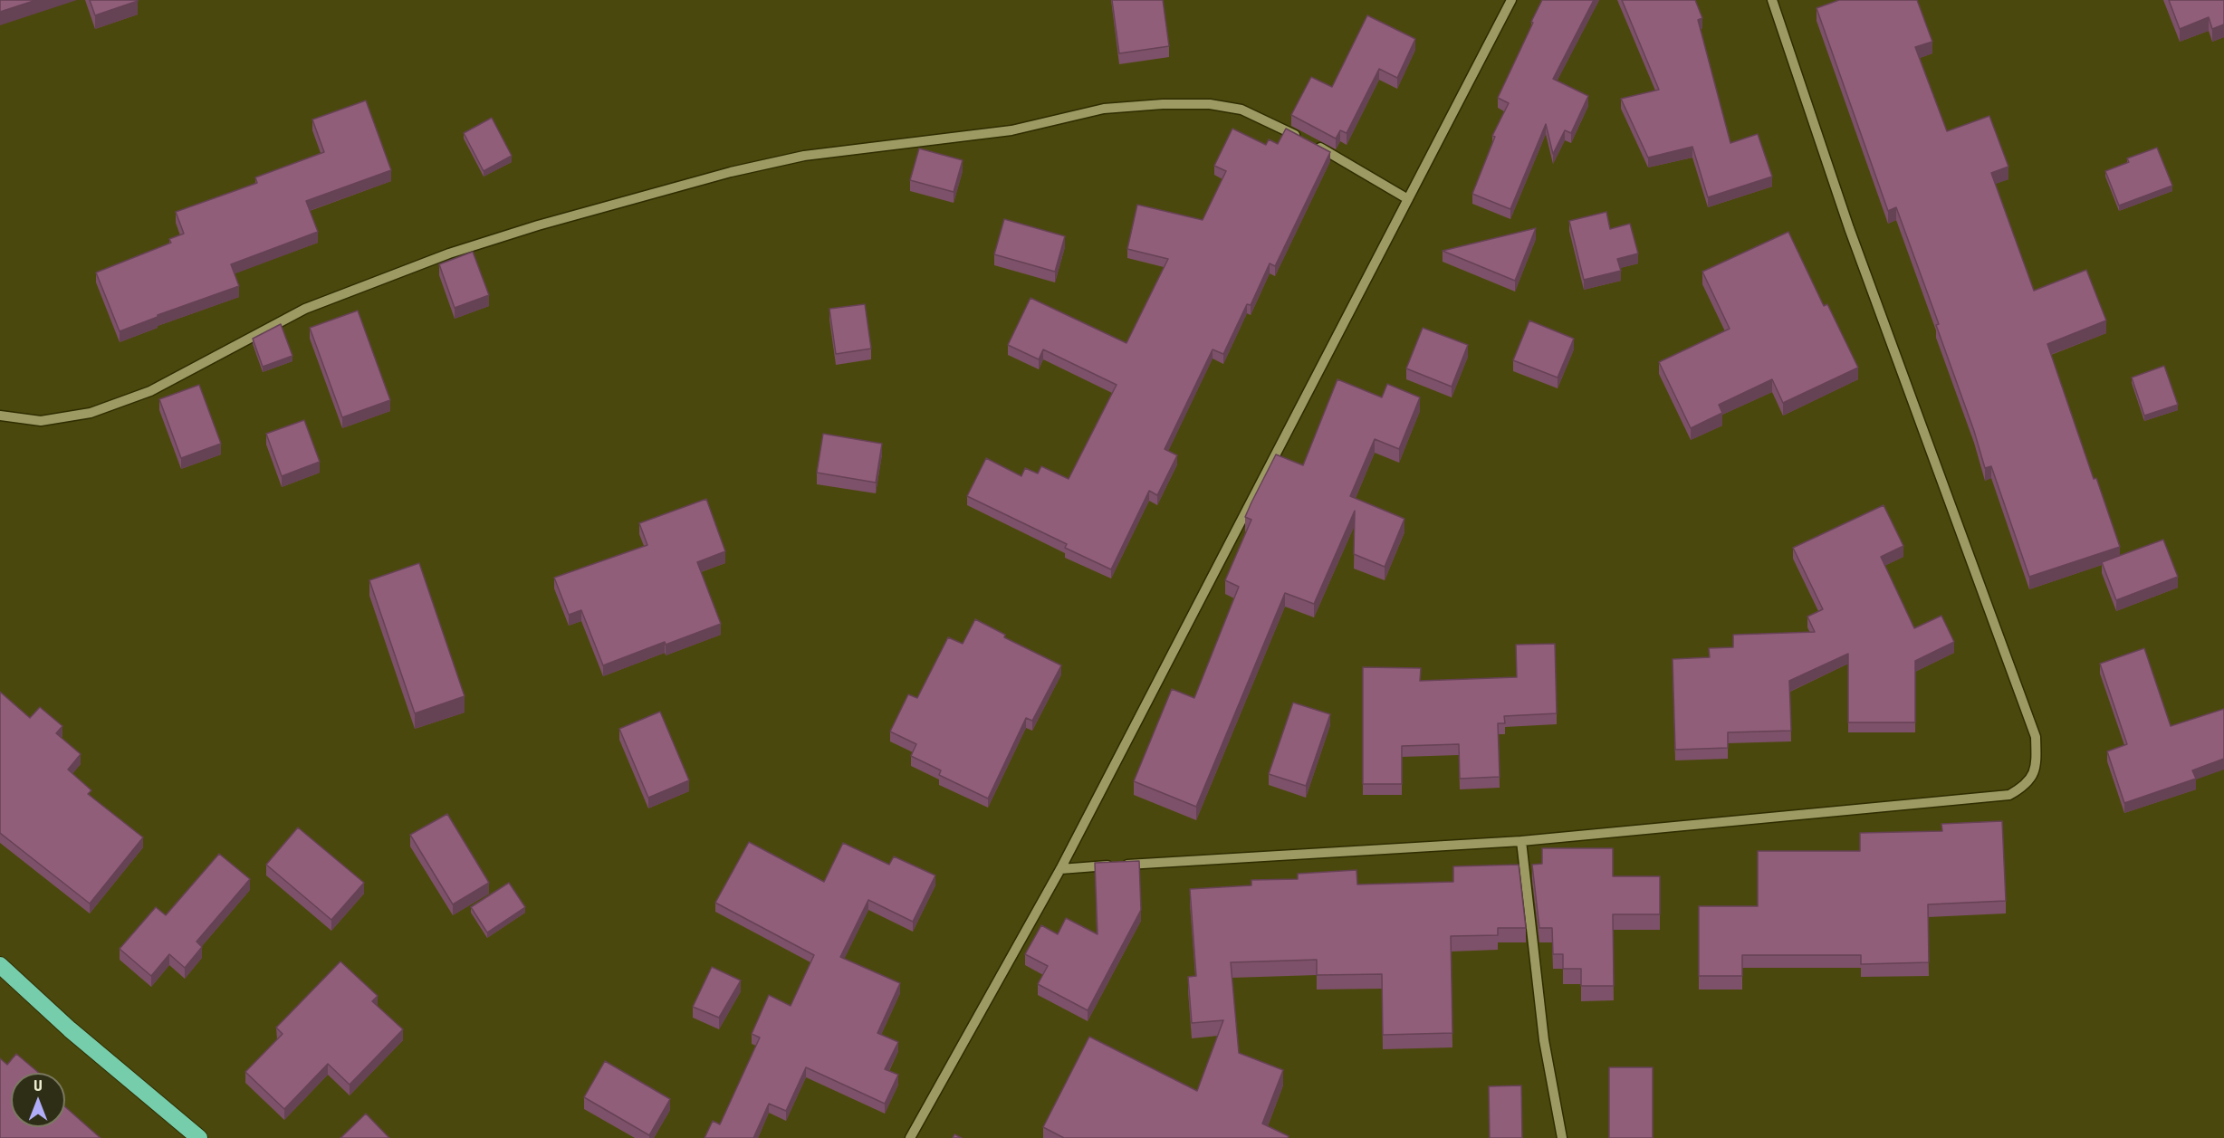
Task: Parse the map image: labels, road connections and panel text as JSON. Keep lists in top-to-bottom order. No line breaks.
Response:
{"north":"top"}
